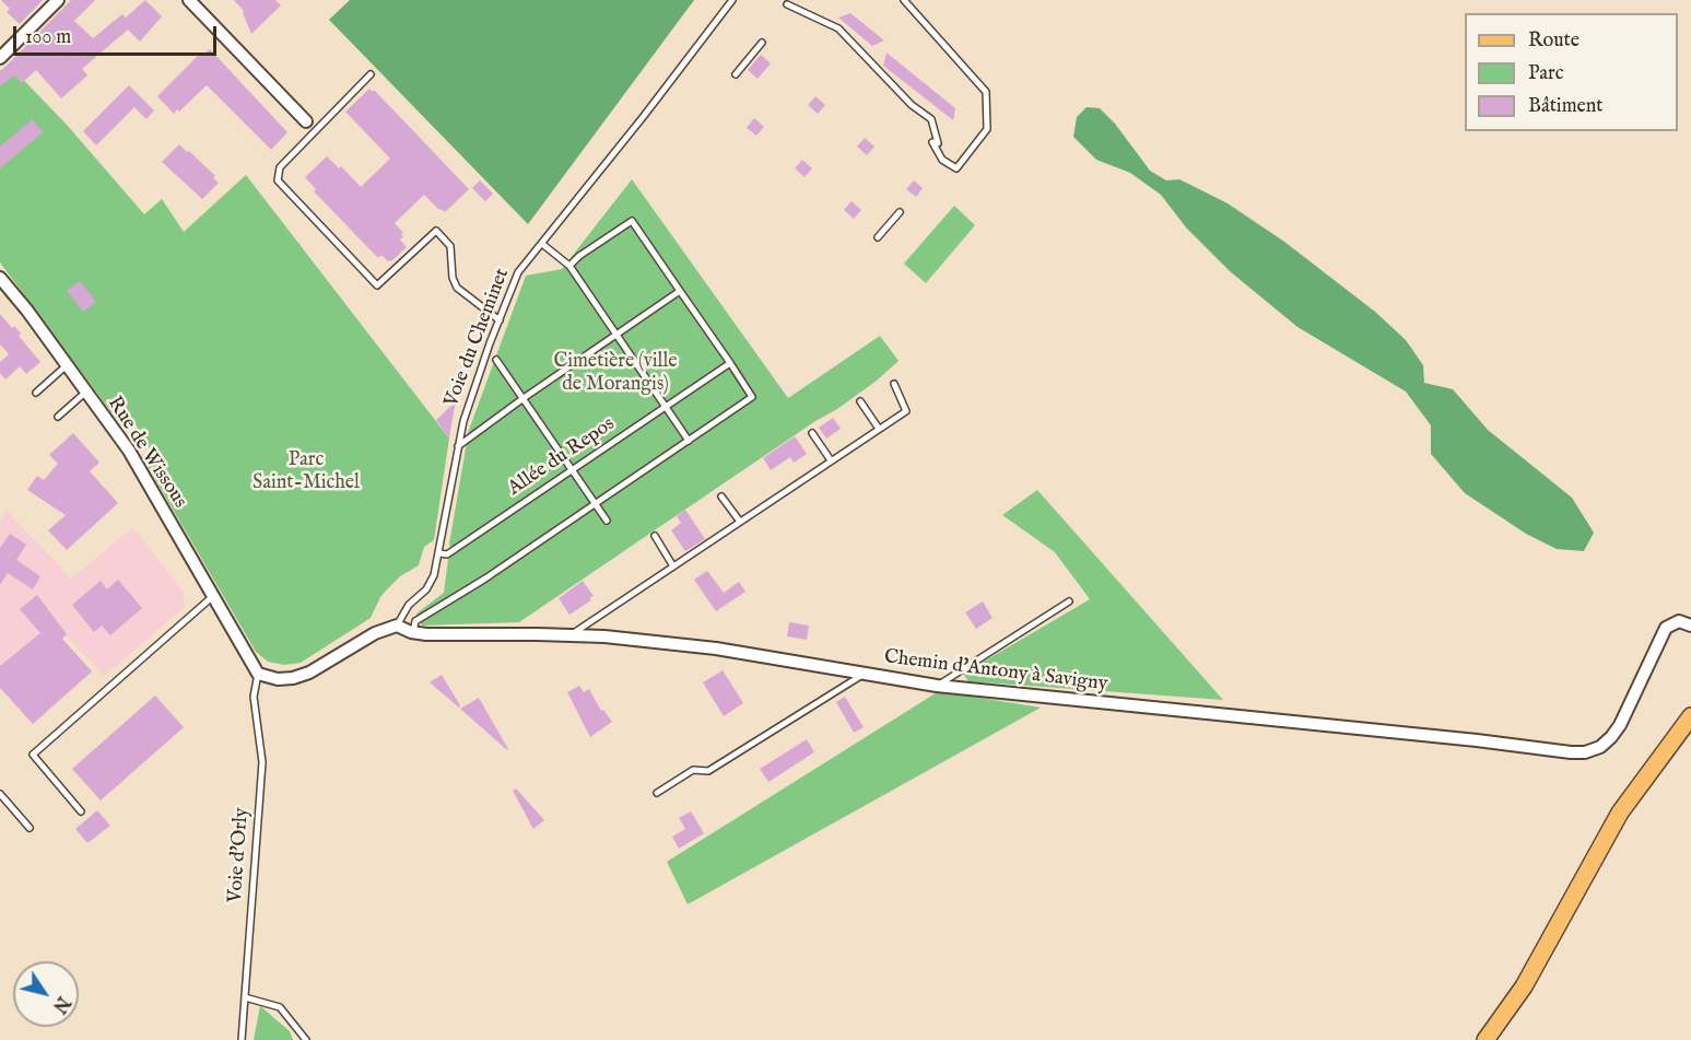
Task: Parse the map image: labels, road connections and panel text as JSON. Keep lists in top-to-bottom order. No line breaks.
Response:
{"streets":{"street":["Rue de Wissous","Chemin d'Antony à Savigny"],"lane":["Voie du Cheminet","Allée du Repos","Voie d'Orly"]},"crossings":[["Voie du Cheminet","Allée du Repos"],["Voie du Cheminet","Chemin d'Antony à Savigny"],["Rue de Wissous","Voie d'Orly"]],"parks":["Cimetière (ville de Morangis)","Parc Saint-Michel"],"legend":["Route","Parc","Bâtiment"],"scale_bar":"100 m","north":"bottom right"}
